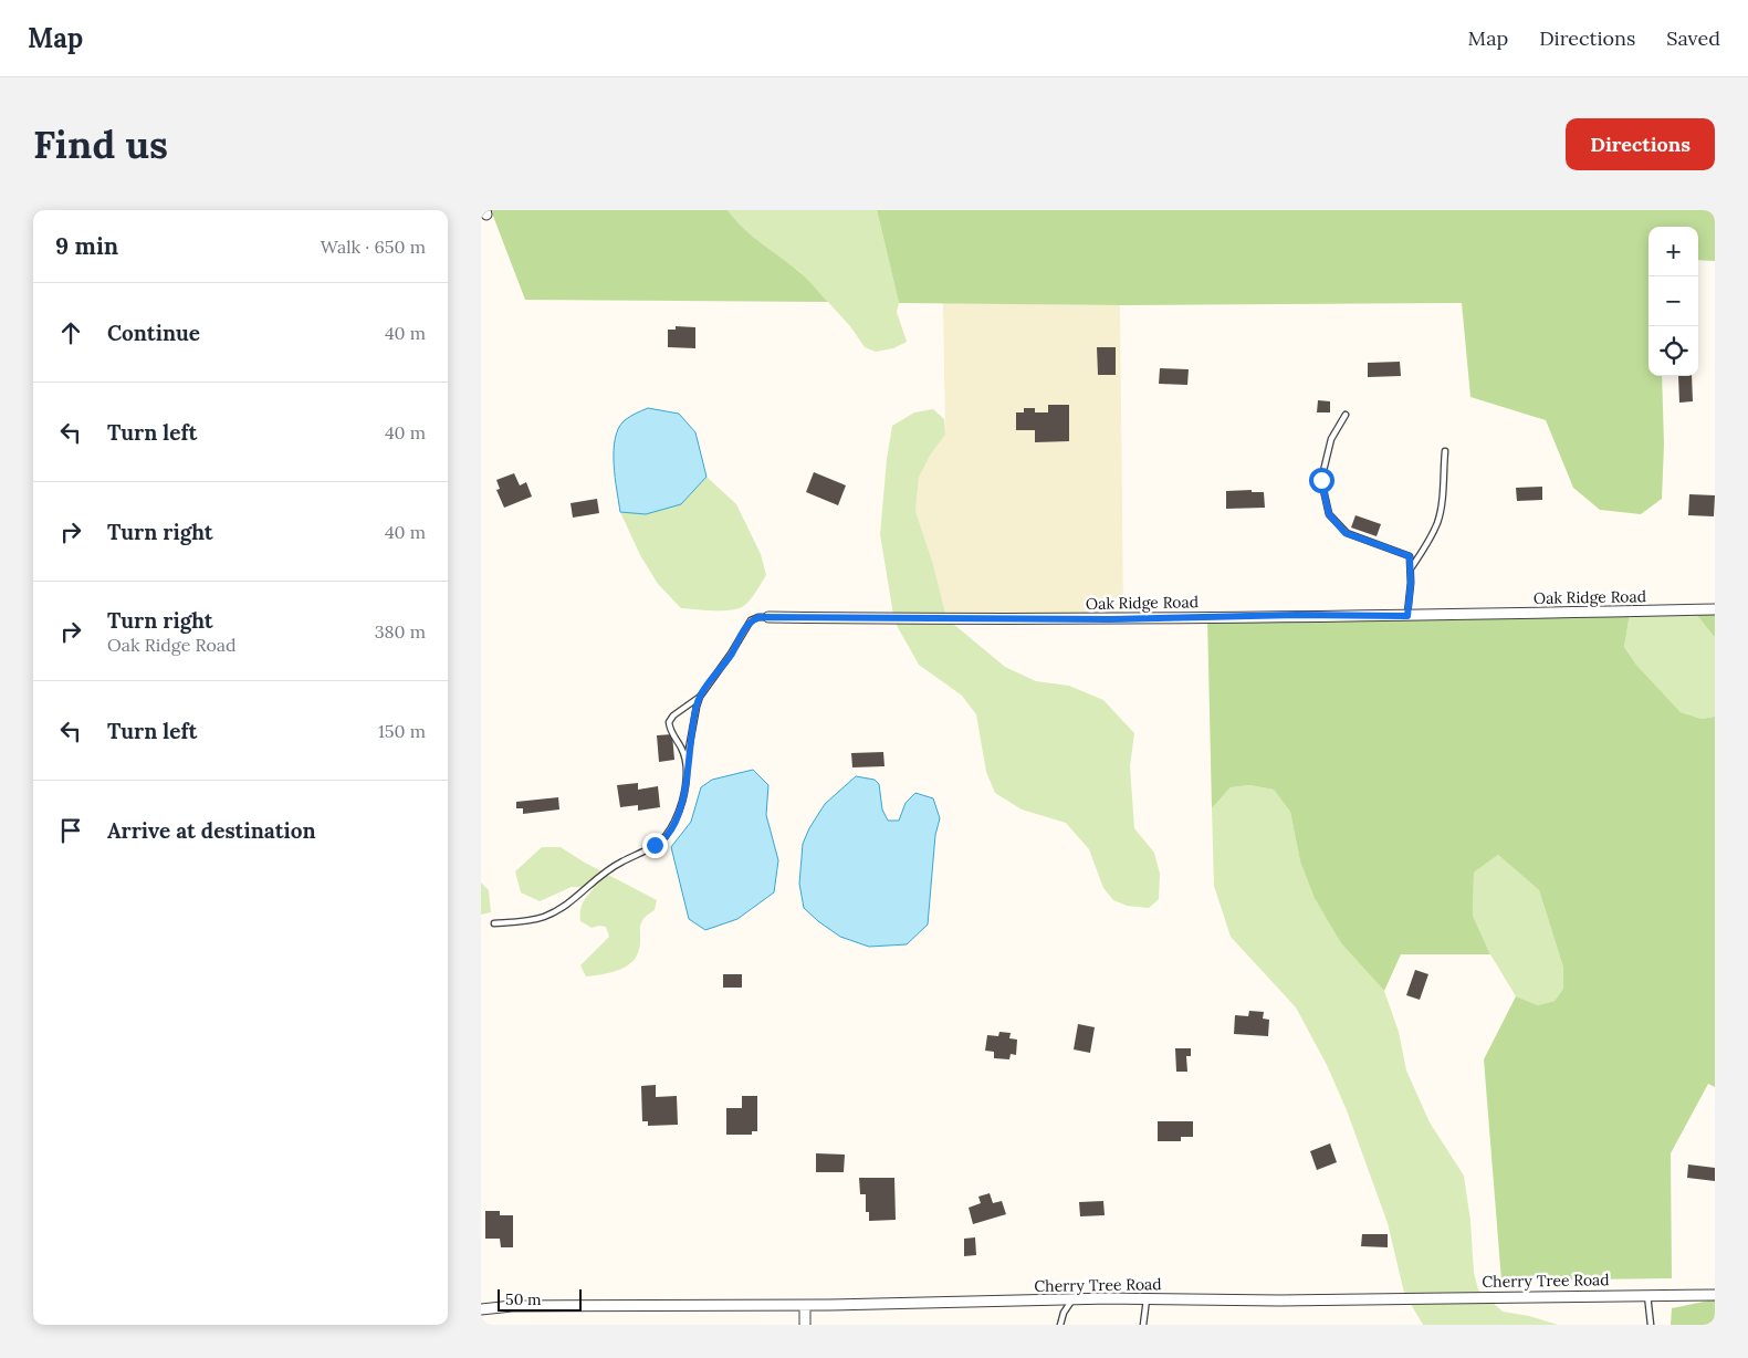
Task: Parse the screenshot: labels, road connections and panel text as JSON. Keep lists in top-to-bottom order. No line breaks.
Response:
{"streets":{"street":["Oak Ridge Road","Cherry Tree Road"]},"scale_bar":"50 m","page":{"header":"Map","nav":["Map","Directions","Saved"],"buttons":"Directions","title":"Find us","heading":["9 min","Walk · 650 m"],"map_buttons":["+","−"],"list":[["Continue","40 m"],["Turn left","40 m"],["Turn right","40 m"],["Turn right","Oak Ridge Road","380 m"],["Turn left","150 m"],"Arrive at destination"],"scale":"50 m"}}
